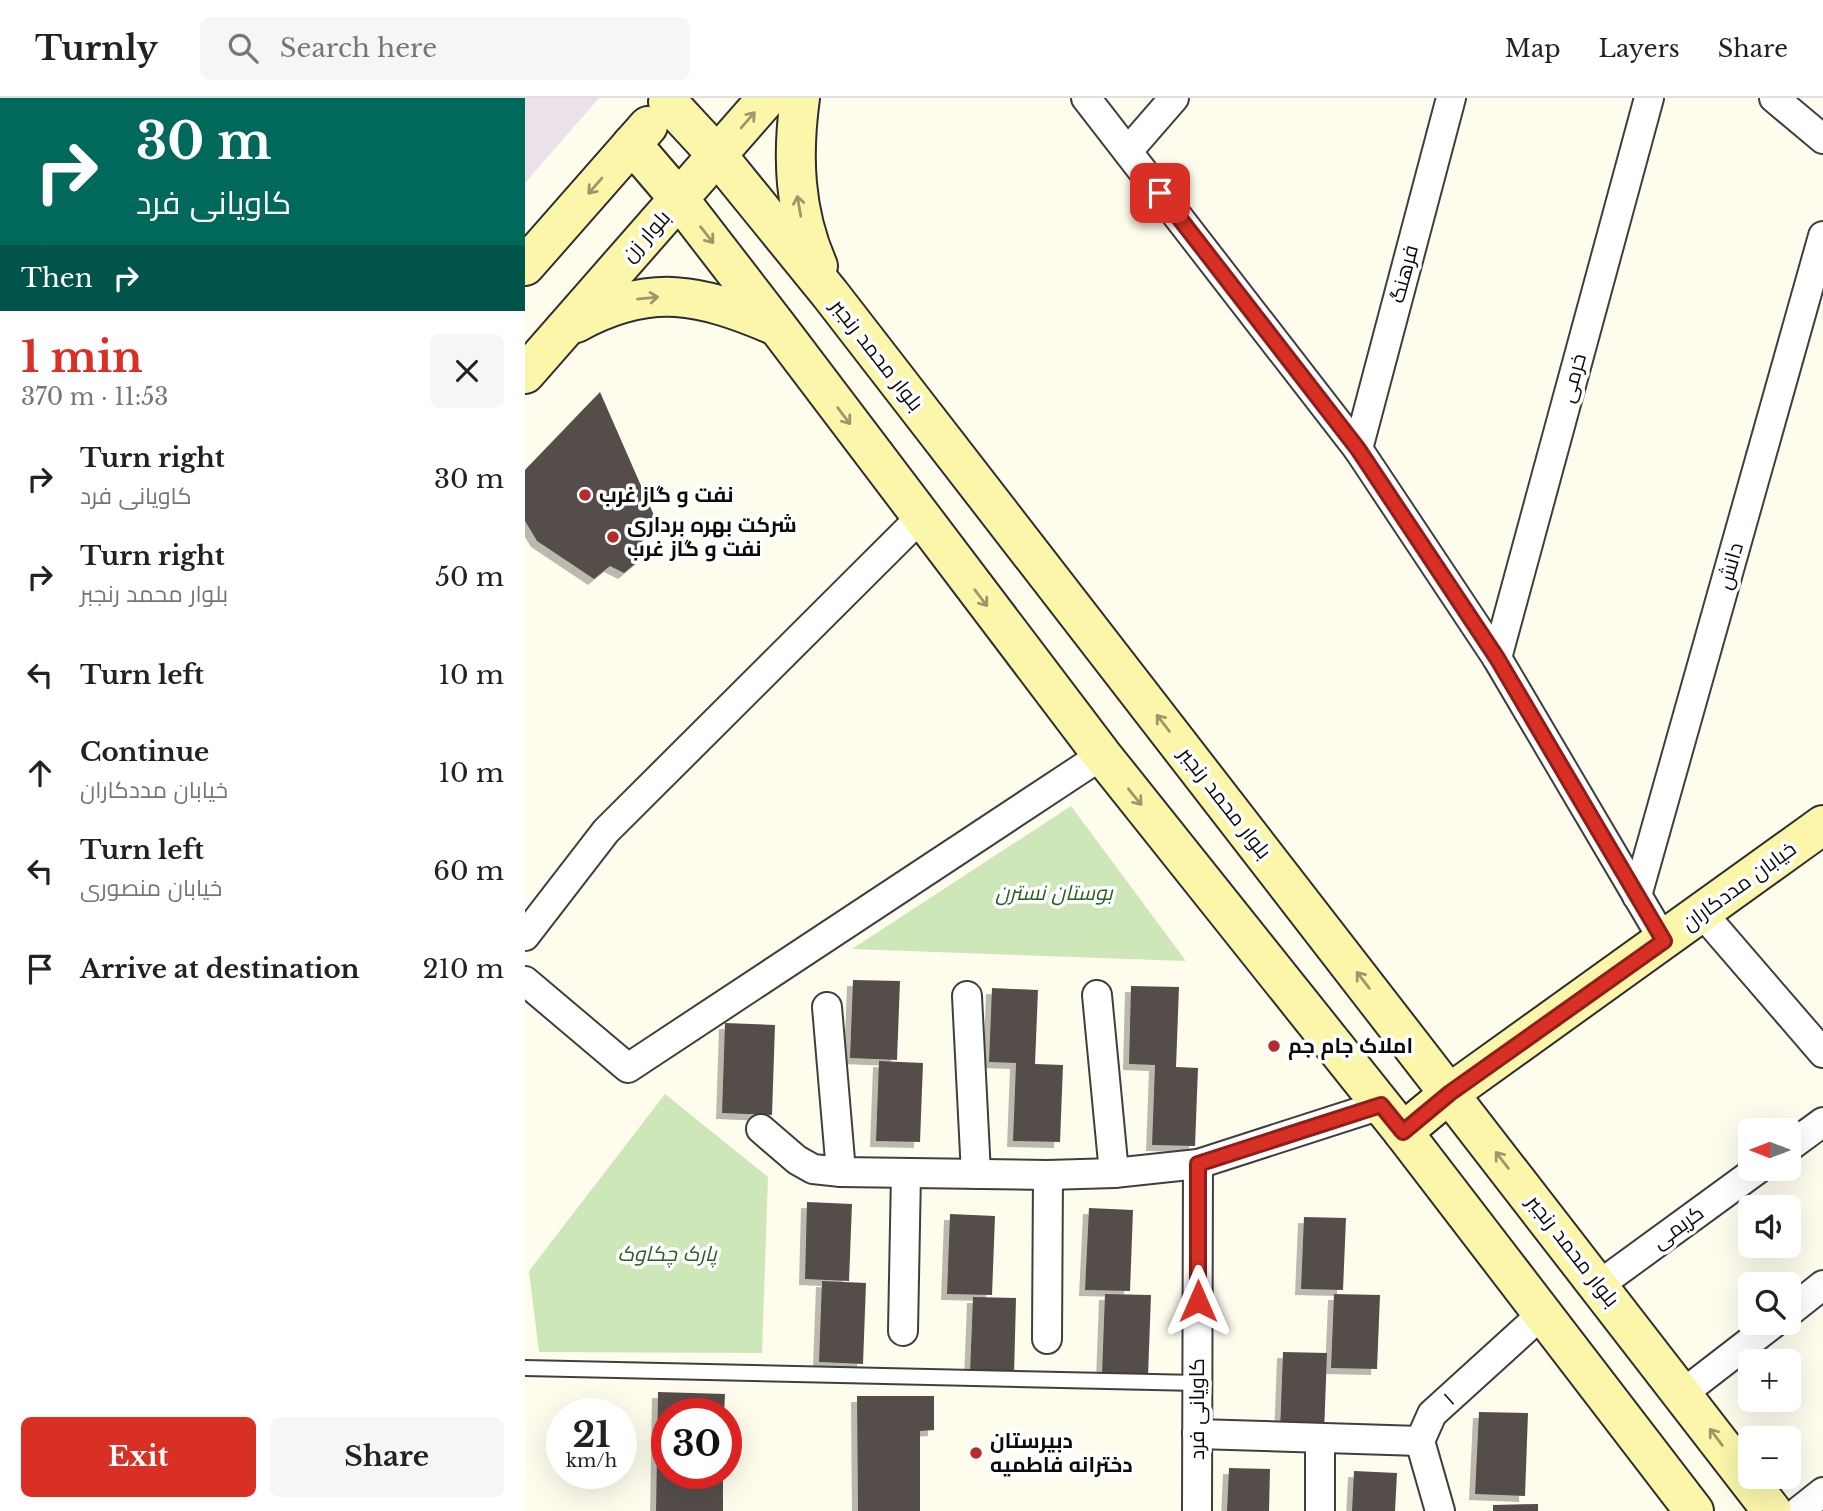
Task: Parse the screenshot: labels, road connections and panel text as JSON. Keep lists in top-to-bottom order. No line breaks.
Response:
{"streets":{"street":["بلوار زن","فرهنگ","بلوار محمد رنجبر","خرمی","دانش","خیابان مددکاران","کریمی","۱","کاویانی فرد"]},"crossings":[["بلوار زن","بلوار محمد رنجبر"],["بلوار محمد رنجبر","خیابان مددکاران"],["بلوار محمد رنجبر","کریمی"]],"parks":["بوستان نسترن","پارک چکاوک"],"places":["نفت و گاز غرب","شرکت بهره برداری نفت و گاز غرب","املاک جام جم","دبیرستان دخترانه فاطمیه"],"north":"left","page":{"header":"Turnly","search":"Search here","nav":["Map","Layers","Share"],"turn":["30 m","کاویانی فرد"],"then":"Then","heading":["1 min","370 m · 11:53"],"list":[{"name":"Turn right","note":"کاویانی فرد","value":"30 m"},{"name":"Turn right","note":"بلوار محمد رنجبر","value":"50 m"},{"name":"Turn left","value":"10 m"},{"name":"Continue","note":"خیابان مددکاران","value":"10 m"},{"name":"Turn left","note":"خیابان منصوری","value":"60 m"},{"name":"Arrive at destination","value":"210 m"}],"map_buttons":["+","−"],"speed":"21 km/h","limit":"30","buttons":["Exit","Share"]}}
